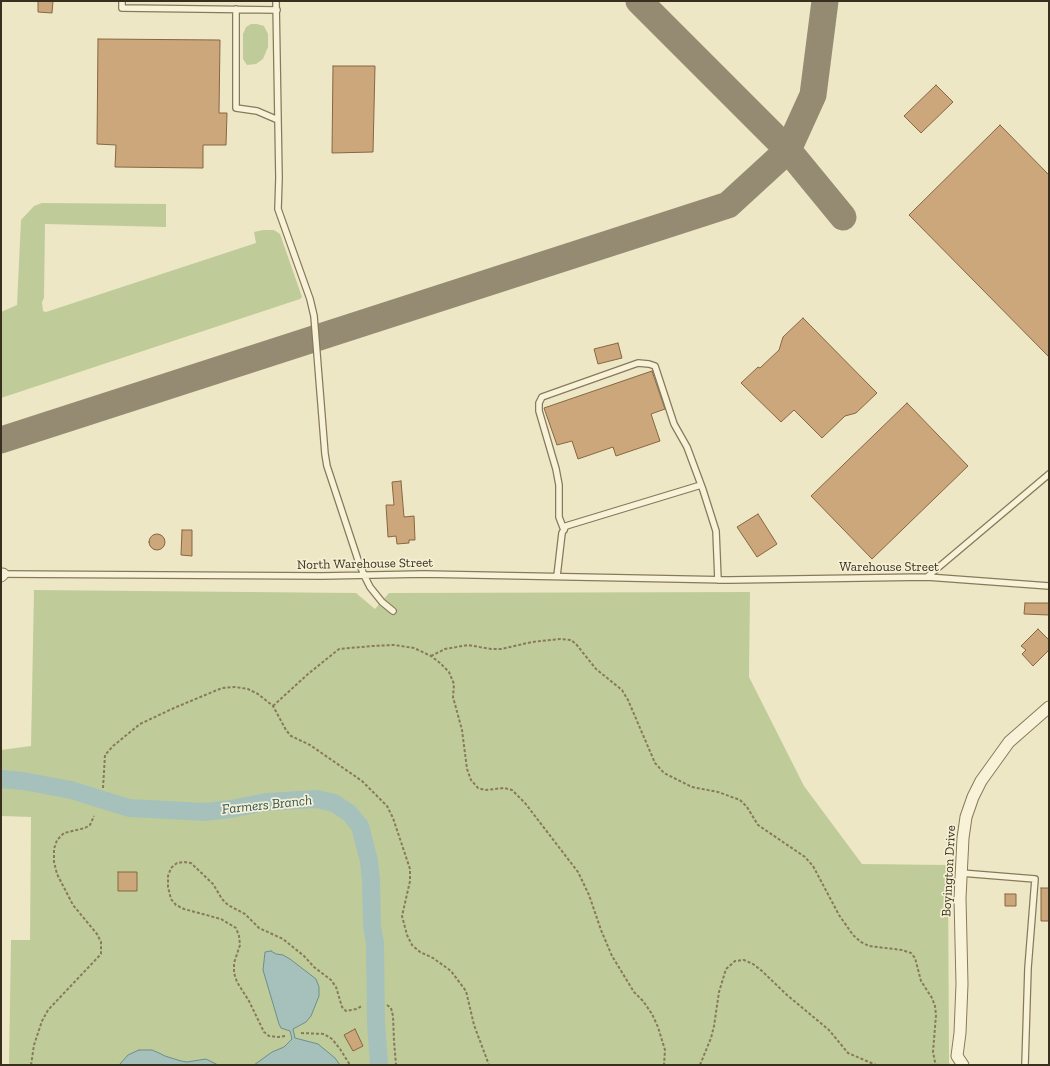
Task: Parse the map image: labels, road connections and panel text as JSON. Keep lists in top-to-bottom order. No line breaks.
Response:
{"streets":{"street":["Boyington Drive"],"lane":["North Warehouse Street","Warehouse Street"]},"crossings":[["North Warehouse Street","Warehouse Street"]],"water":["Farmers Branch"]}
